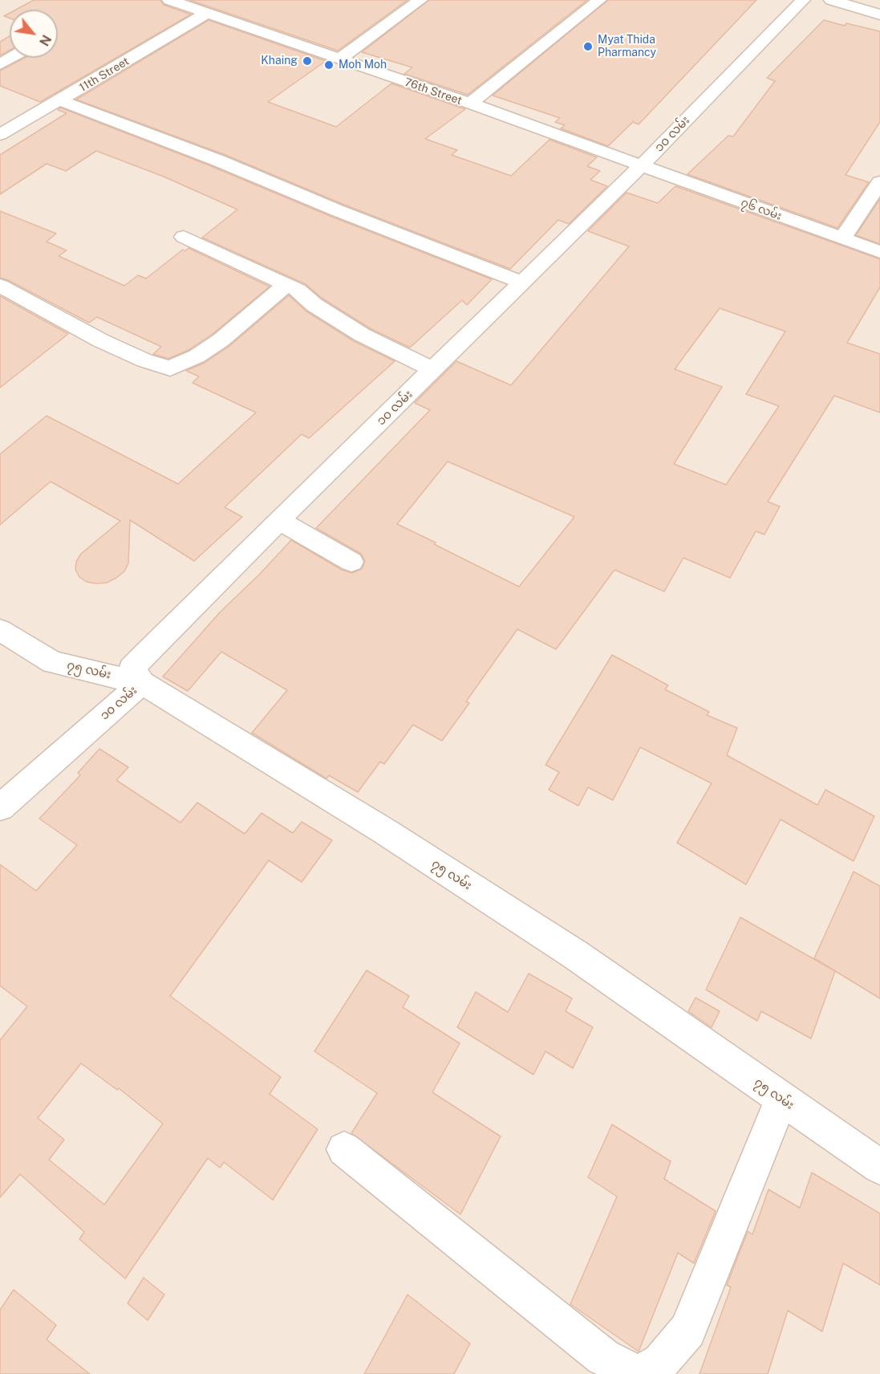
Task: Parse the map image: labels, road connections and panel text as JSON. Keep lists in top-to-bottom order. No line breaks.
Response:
{"streets":{"street":["11th Street","76th Street","၁၀ လမ်း","၇၆ လမ်း","၇၅ လမ်း"]},"crossings":[["11th Street","76th Street"],["76th Street","၁၀ လမ်း"],["76th Street","၇၆ လမ်း"],["၁၀ လမ်း","၇၆ လမ်း"],["၁၀ လမ်း","၇၅ လမ်း"]],"places":["Myat Thida Pharmancy","Khaing","Moh Moh"],"north":"bottom right"}
